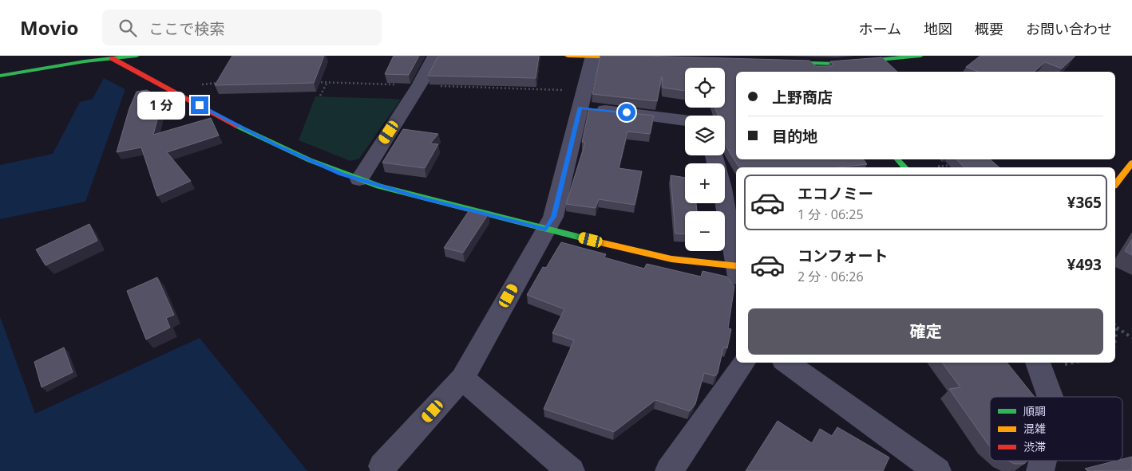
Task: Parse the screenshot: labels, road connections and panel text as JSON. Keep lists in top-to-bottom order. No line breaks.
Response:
{"legend":["順調","混雑","渋滞"],"page":{"header":"Movio","search":"ここで検索","nav":["ホーム","地図","概要","お問い合わせ"],"map_buttons":["+","−"],"banner":["上野商店","目的地"],"bubble":"1 分","list":[{"name":"エコノミー","note":"1 分 · 06:25","value":"¥365"},{"name":"コンフォート","note":"2 分 · 06:26","value":"¥493"}],"buttons":"確定"}}
